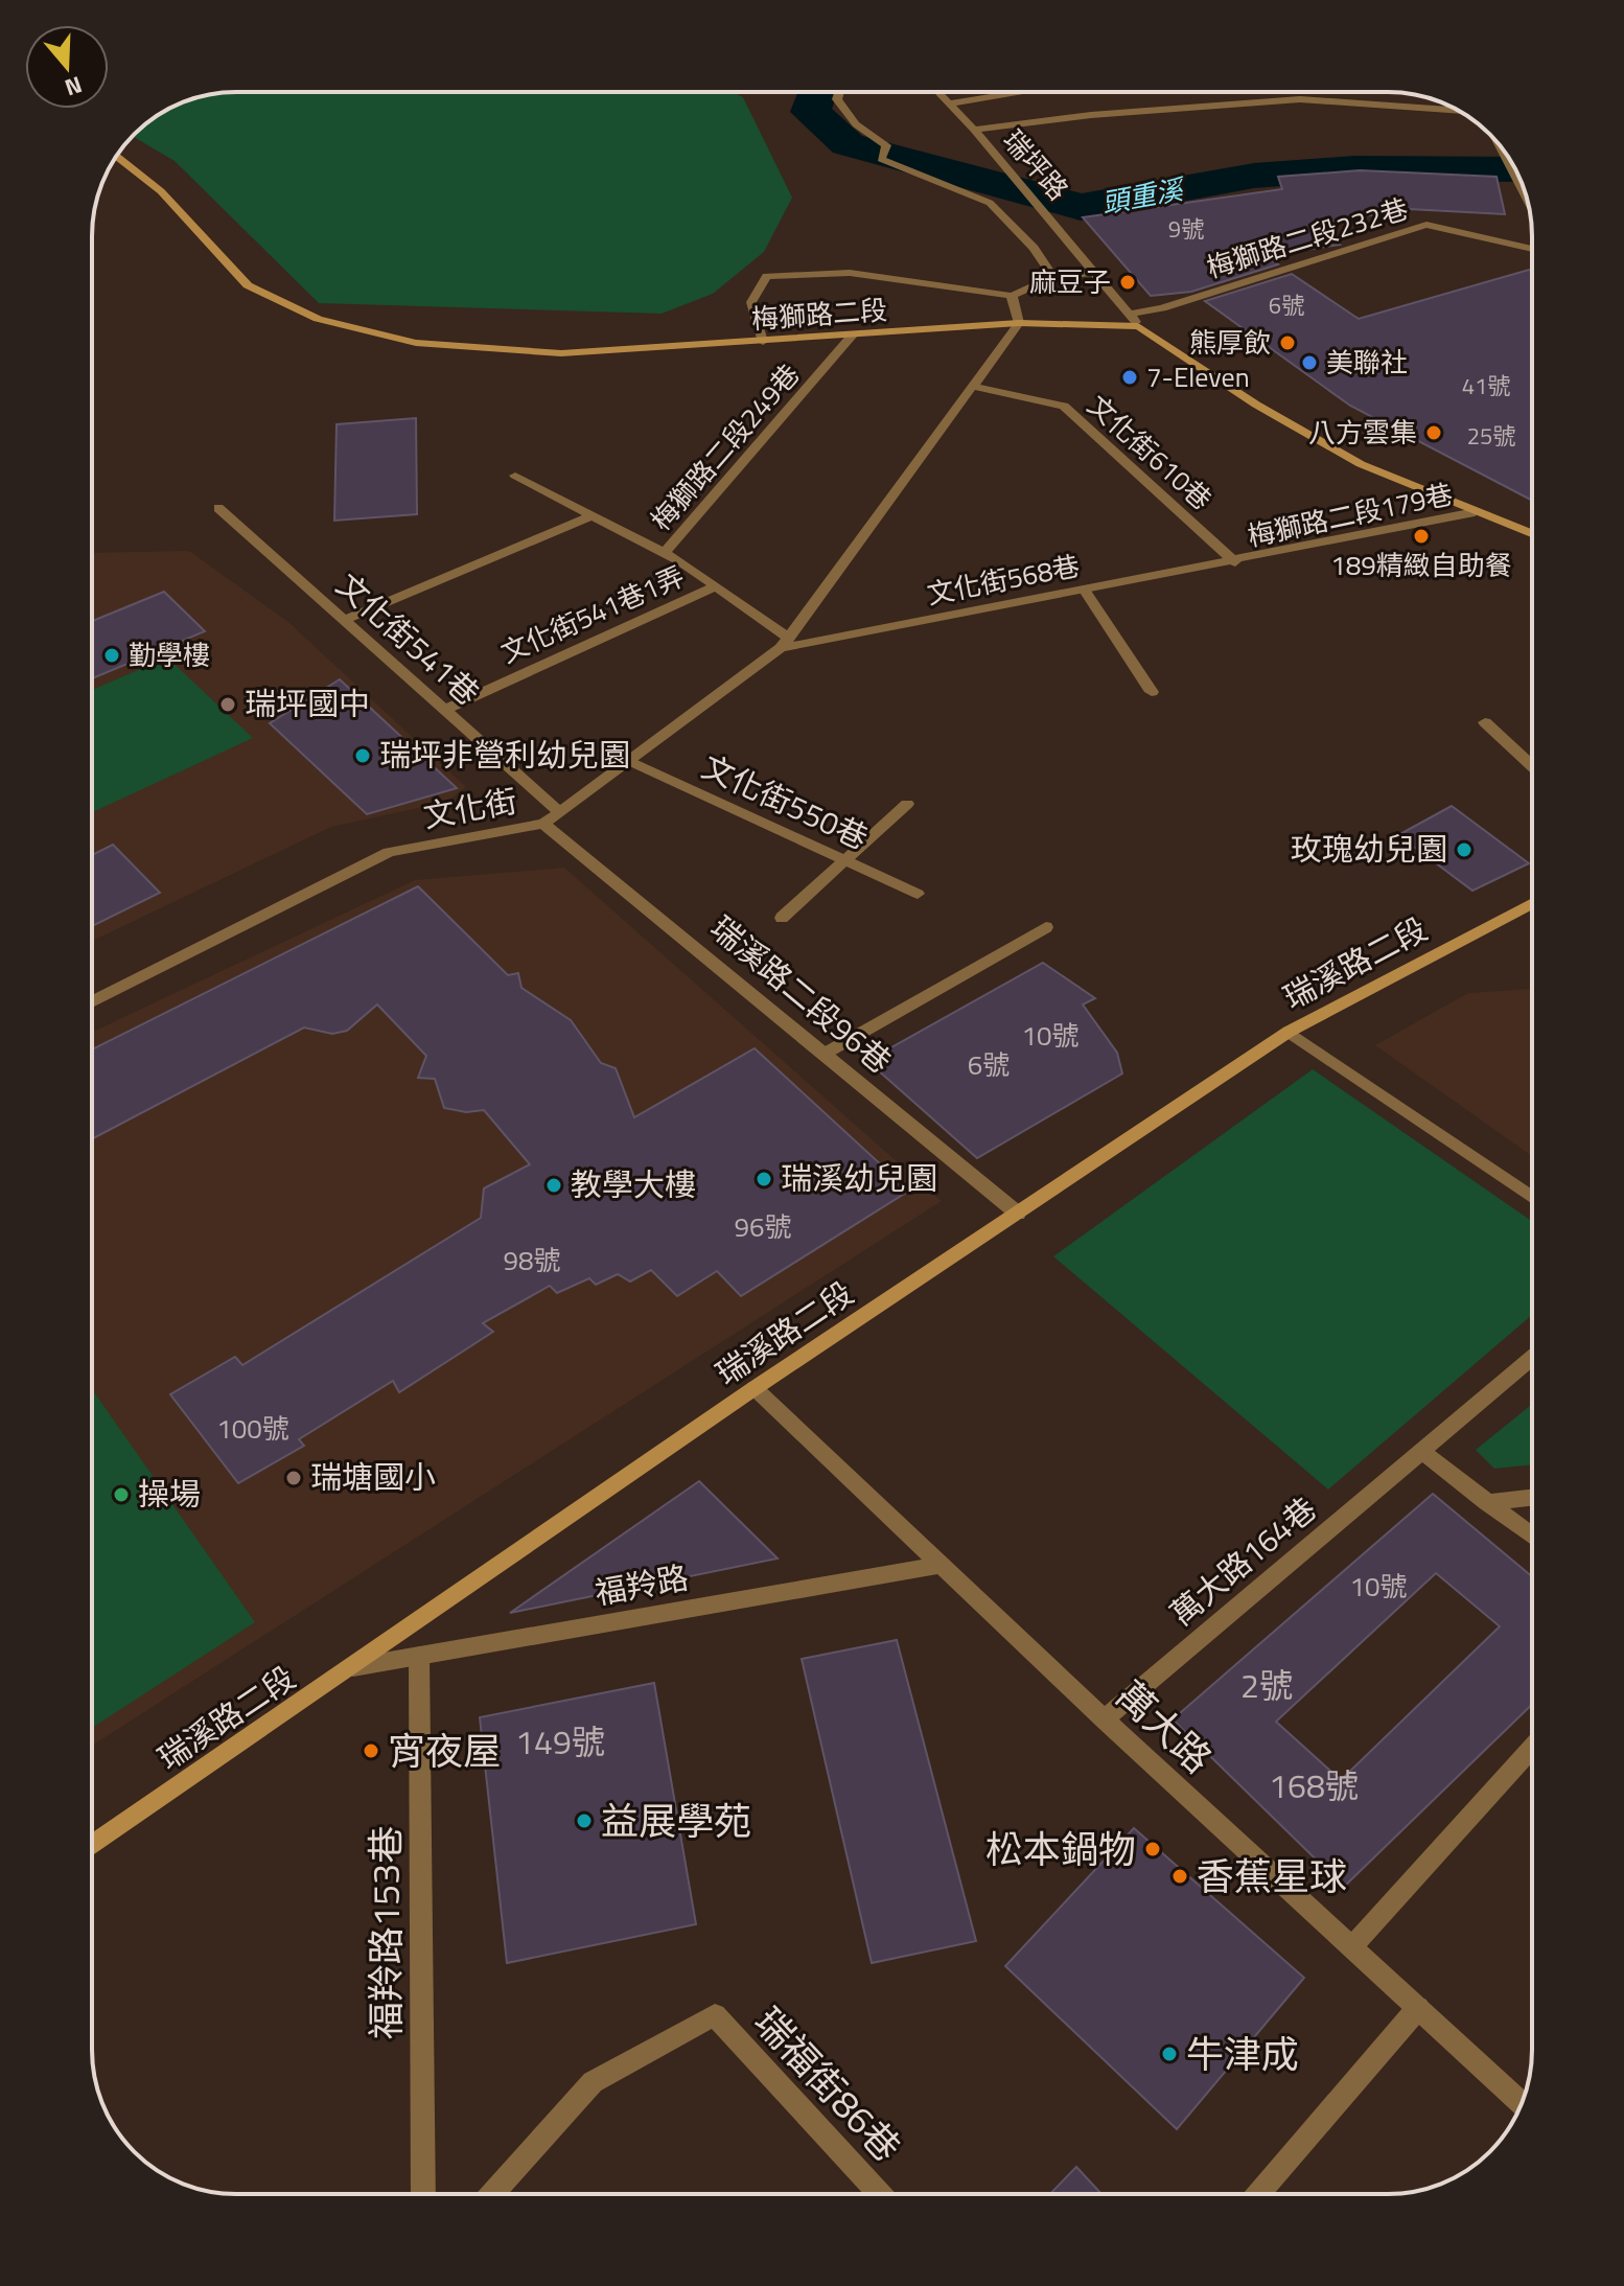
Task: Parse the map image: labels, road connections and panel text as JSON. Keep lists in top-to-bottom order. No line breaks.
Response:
{"streets":{"street":["瑞坪路","梅獅路二段232巷","梅獅路二段","梅獅路二段249巷","文化街610巷","梅獅路二段179巷","文化街568巷","文化街541巷1弄","文化街541巷","文化街550巷","文化街","瑞溪路二段","瑞溪路二段96巷","萬大路164巷","福羚路","萬大路","福羚路153巷","瑞福街86巷"]},"crossings":[["瑞坪路","梅獅路二段232巷"],["瑞坪路","梅獅路二段"],["梅獅路二段","梅獅路二段249巷"],["梅獅路二段","文化街"],["文化街610巷","梅獅路二段179巷"],["文化街610巷","文化街568巷"],["文化街610巷","文化街"],["梅獅路二段179巷","文化街568巷"],["文化街568巷","文化街"],["文化街541巷1弄","文化街541巷"],["文化街541巷","文化街"],["文化街550巷","文化街"],["文化街","瑞溪路二段96巷"],["瑞溪路二段","瑞溪路二段96巷"],["瑞溪路二段","福羚路"],["瑞溪路二段","萬大路"],["萬大路164巷","萬大路"],["福羚路","萬大路"],["福羚路","福羚路153巷"]],"water":["頭重溪"],"places":["麻豆子","熊厚飲","美聯社","7-Eleven","八方雲集","189精緻自助餐","勤學樓","瑞坪國中","瑞坪非營利幼兒園","玫瑰幼兒園","瑞溪幼兒園","教學大樓","瑞塘國小","操場","宵夜屋","益展學苑","松本鍋物","香蕉星球","牛津成"],"house_numbers":["9號","6號","41號","25號","10號","6號","96號","98號","100號","10號","2號","149號","168號"],"north":"bottom"}
